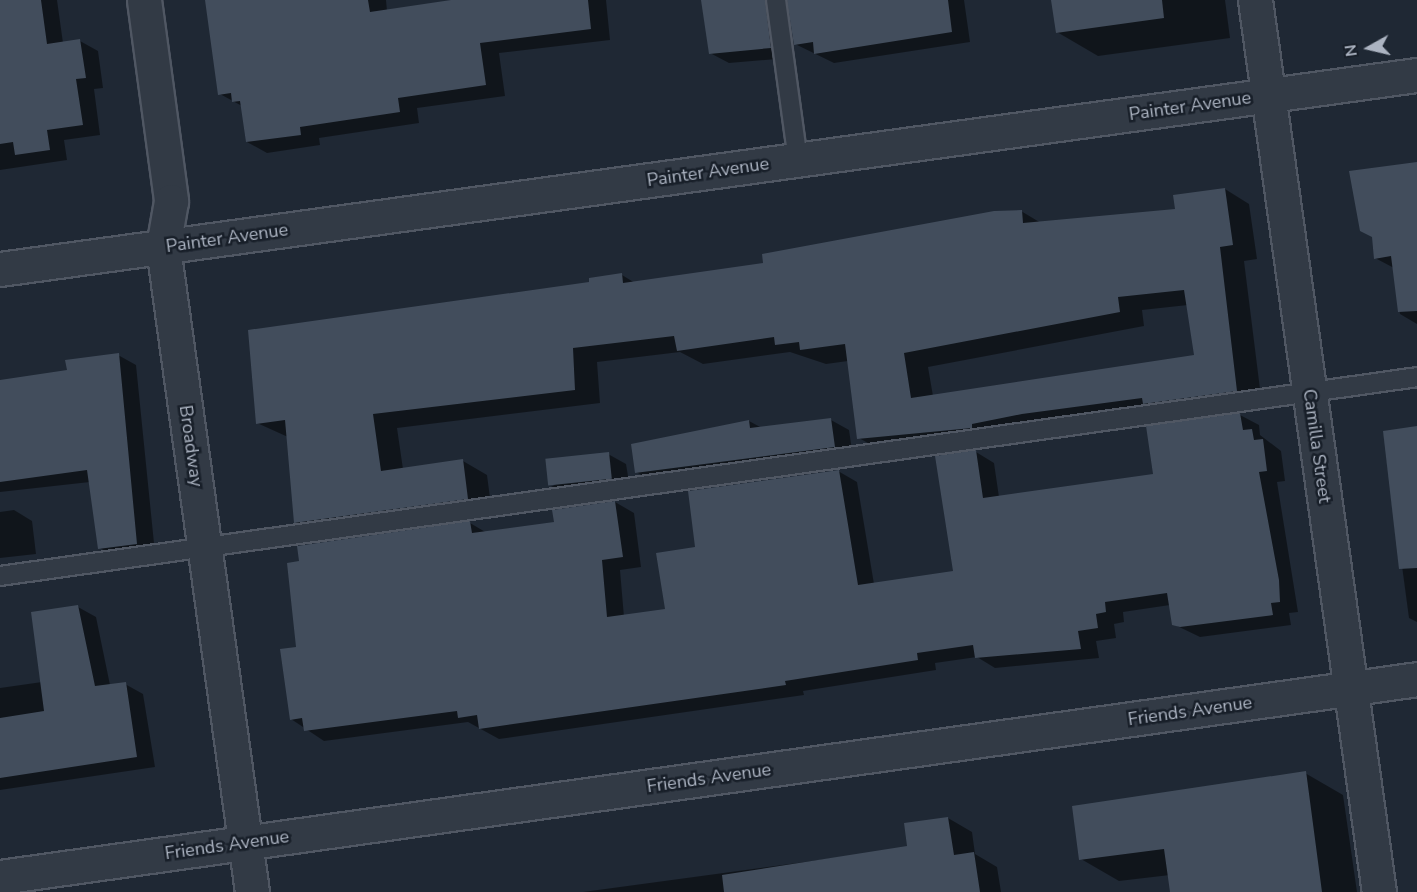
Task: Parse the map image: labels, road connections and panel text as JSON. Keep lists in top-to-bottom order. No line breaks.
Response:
{"streets":{"street":["Painter Avenue","Broadway","Camilla Street","Friends Avenue"]},"crossings":[["Painter Avenue","Broadway"],["Painter Avenue","Camilla Street"],["Broadway","Friends Avenue"],["Camilla Street","Friends Avenue"]],"north":"left"}
